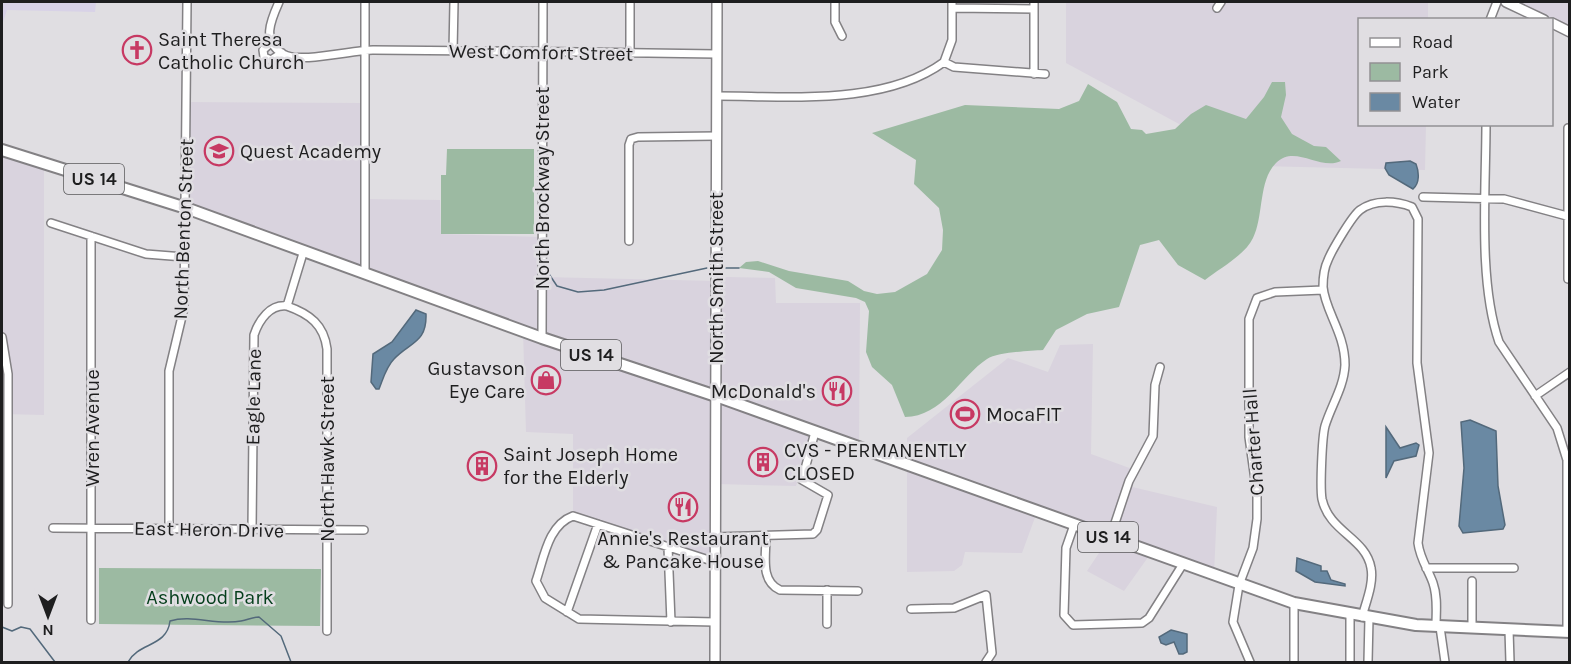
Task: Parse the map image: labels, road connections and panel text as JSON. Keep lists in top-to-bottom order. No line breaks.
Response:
{"streets":{"main road":["US 14"],"street":["West Comfort Street","North Brockway Street","North Benton Street","North Smith Street","Eagle Lane","Wren Avenue","Charter Hall","North Hawk Street","East Heron Drive"]},"crossings":[["West Comfort Street","North Brockway Street"],["West Comfort Street","North Smith Street"],["US 14","North Brockway Street"],["US 14","North Benton Street"],["US 14","North Smith Street"],["US 14","Charter Hall"],["North Benton Street","East Heron Drive"],["Eagle Lane","North Hawk Street"],["Eagle Lane","East Heron Drive"],["Wren Avenue","East Heron Drive"],["North Hawk Street","East Heron Drive"]],"parks":["Ashwood Park"],"places":{"church":["Saint Theresa Catholic Church"],"school or university":["Quest Academy"],"shop":["Gustavson Eye Care"],"restaurant":["McDonald's","Annie's Restaurant & Pancake House"],"sports":["MocaFIT"],"building":["CVS - PERMANENTLY CLOSED","Saint Joseph Home for the Elderly"]},"legend":["Road","Park","Water"],"north":"bottom"}
